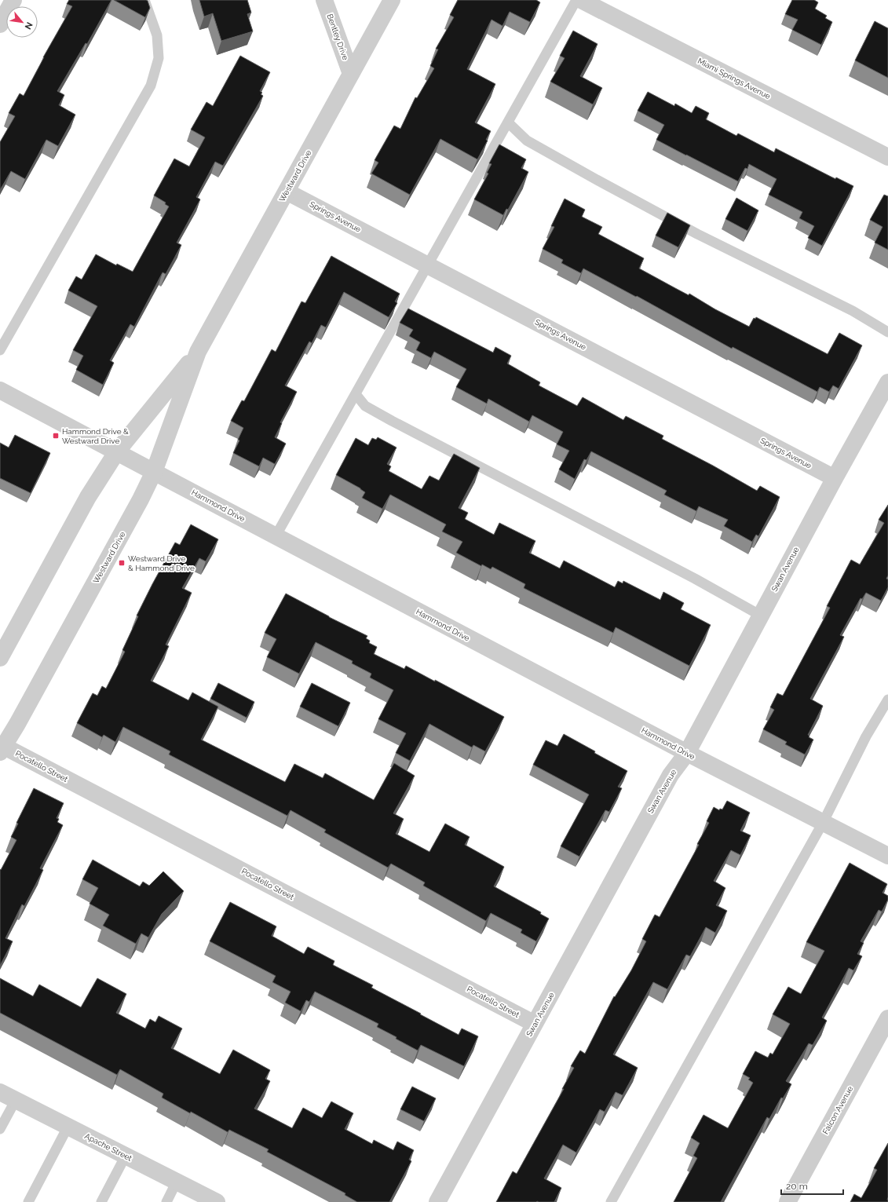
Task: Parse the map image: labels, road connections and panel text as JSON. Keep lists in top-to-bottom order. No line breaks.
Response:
{"streets":{"street":["Bentley Drive","Miami Springs Avenue","Westward Drive","Springs Avenue","Hammond Drive","Swan Avenue","Pocatello Street","Falcon Avenue","Apache Street"]},"crossings":[["Bentley Drive","Westward Drive"],["Westward Drive","Springs Avenue"],["Westward Drive","Hammond Drive"],["Westward Drive","Pocatello Street"],["Springs Avenue","Swan Avenue"],["Hammond Drive","Swan Avenue"],["Swan Avenue","Pocatello Street"]],"places":{"transit":["Hammond Drive & Westward Drive","Westward Drive & Hammond Drive"]},"scale_bar":"20 m","north":"bottom right"}
